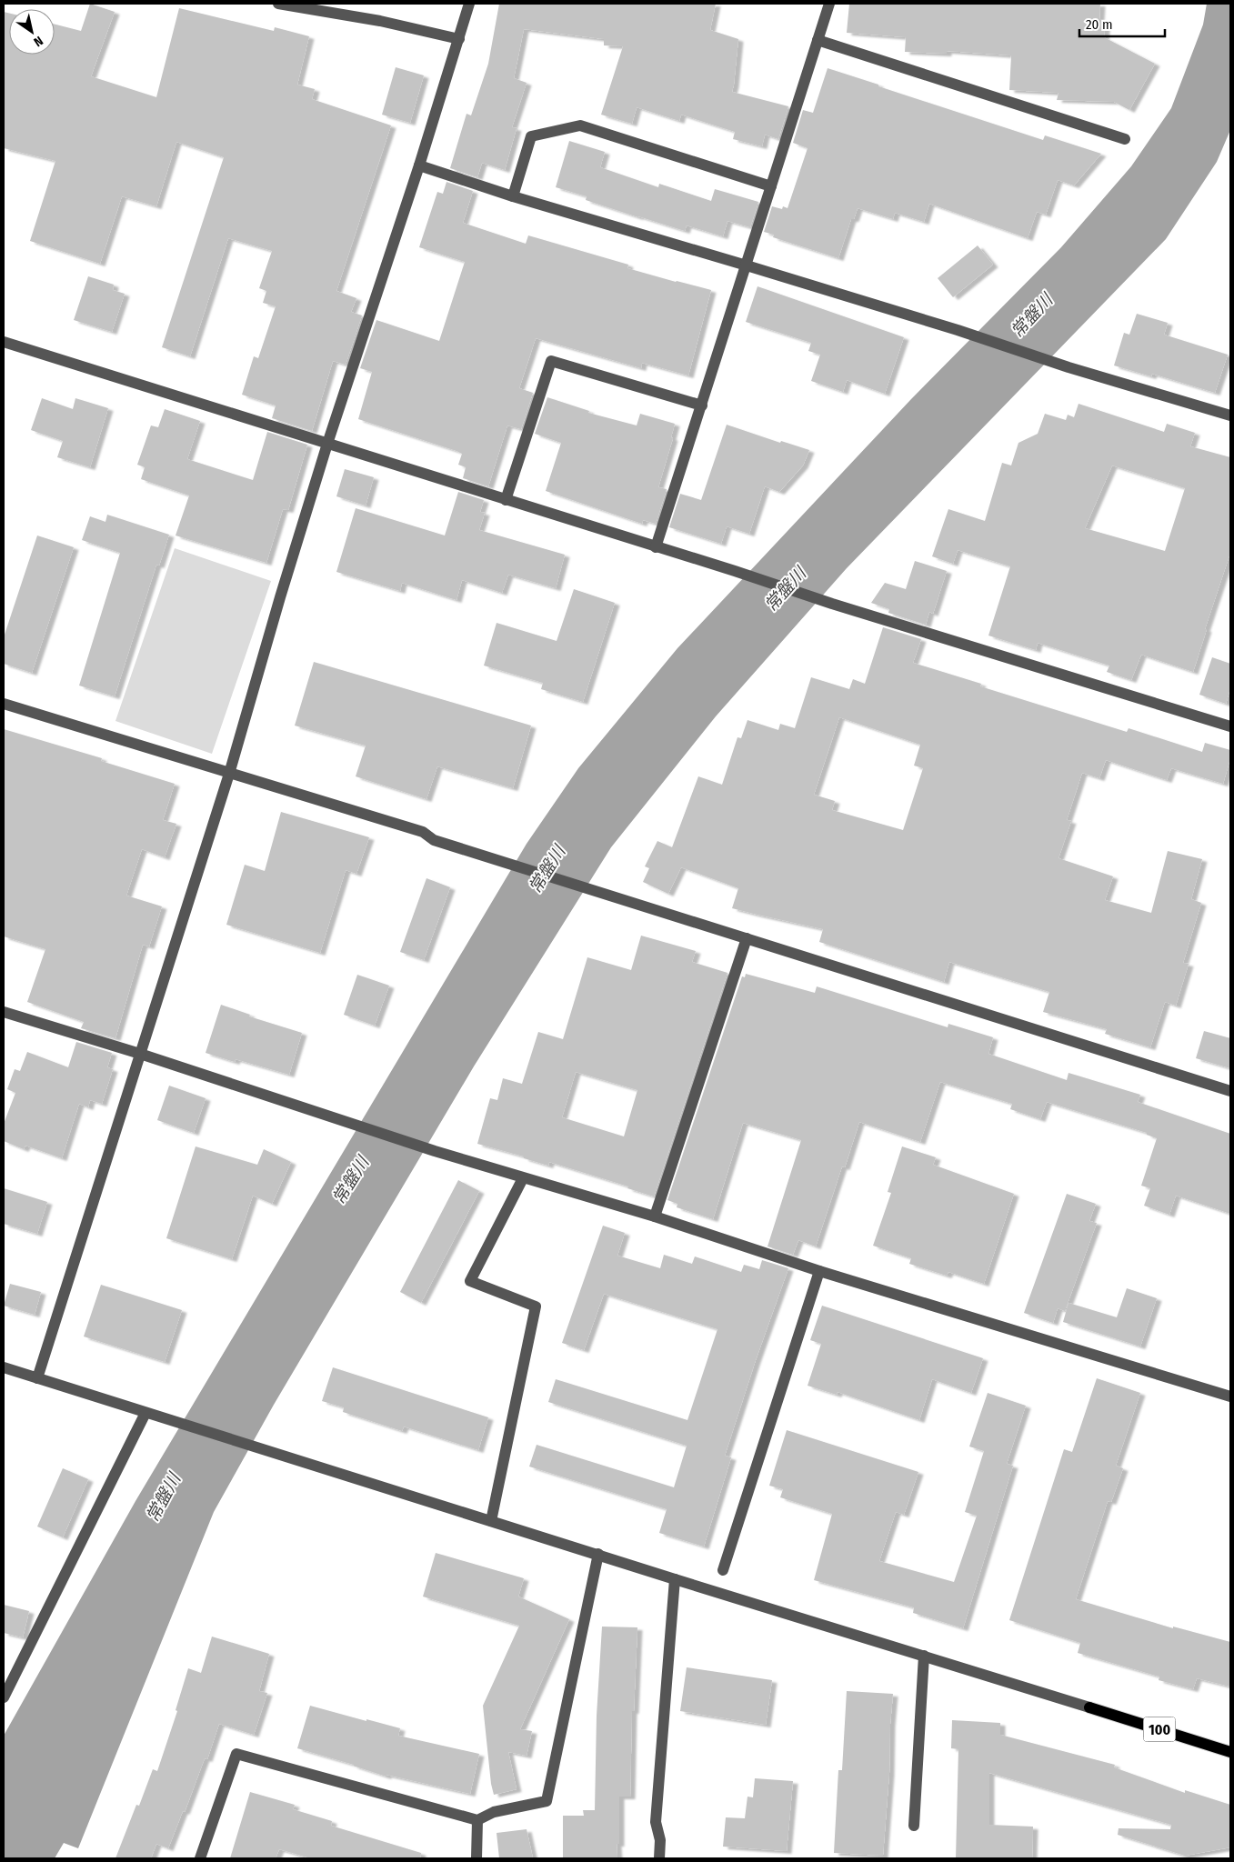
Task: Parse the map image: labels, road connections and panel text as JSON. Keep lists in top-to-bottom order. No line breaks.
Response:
{"streets":{"main road":["100"]},"water":["常盤川"],"scale_bar":"20 m","north":"bottom right"}
